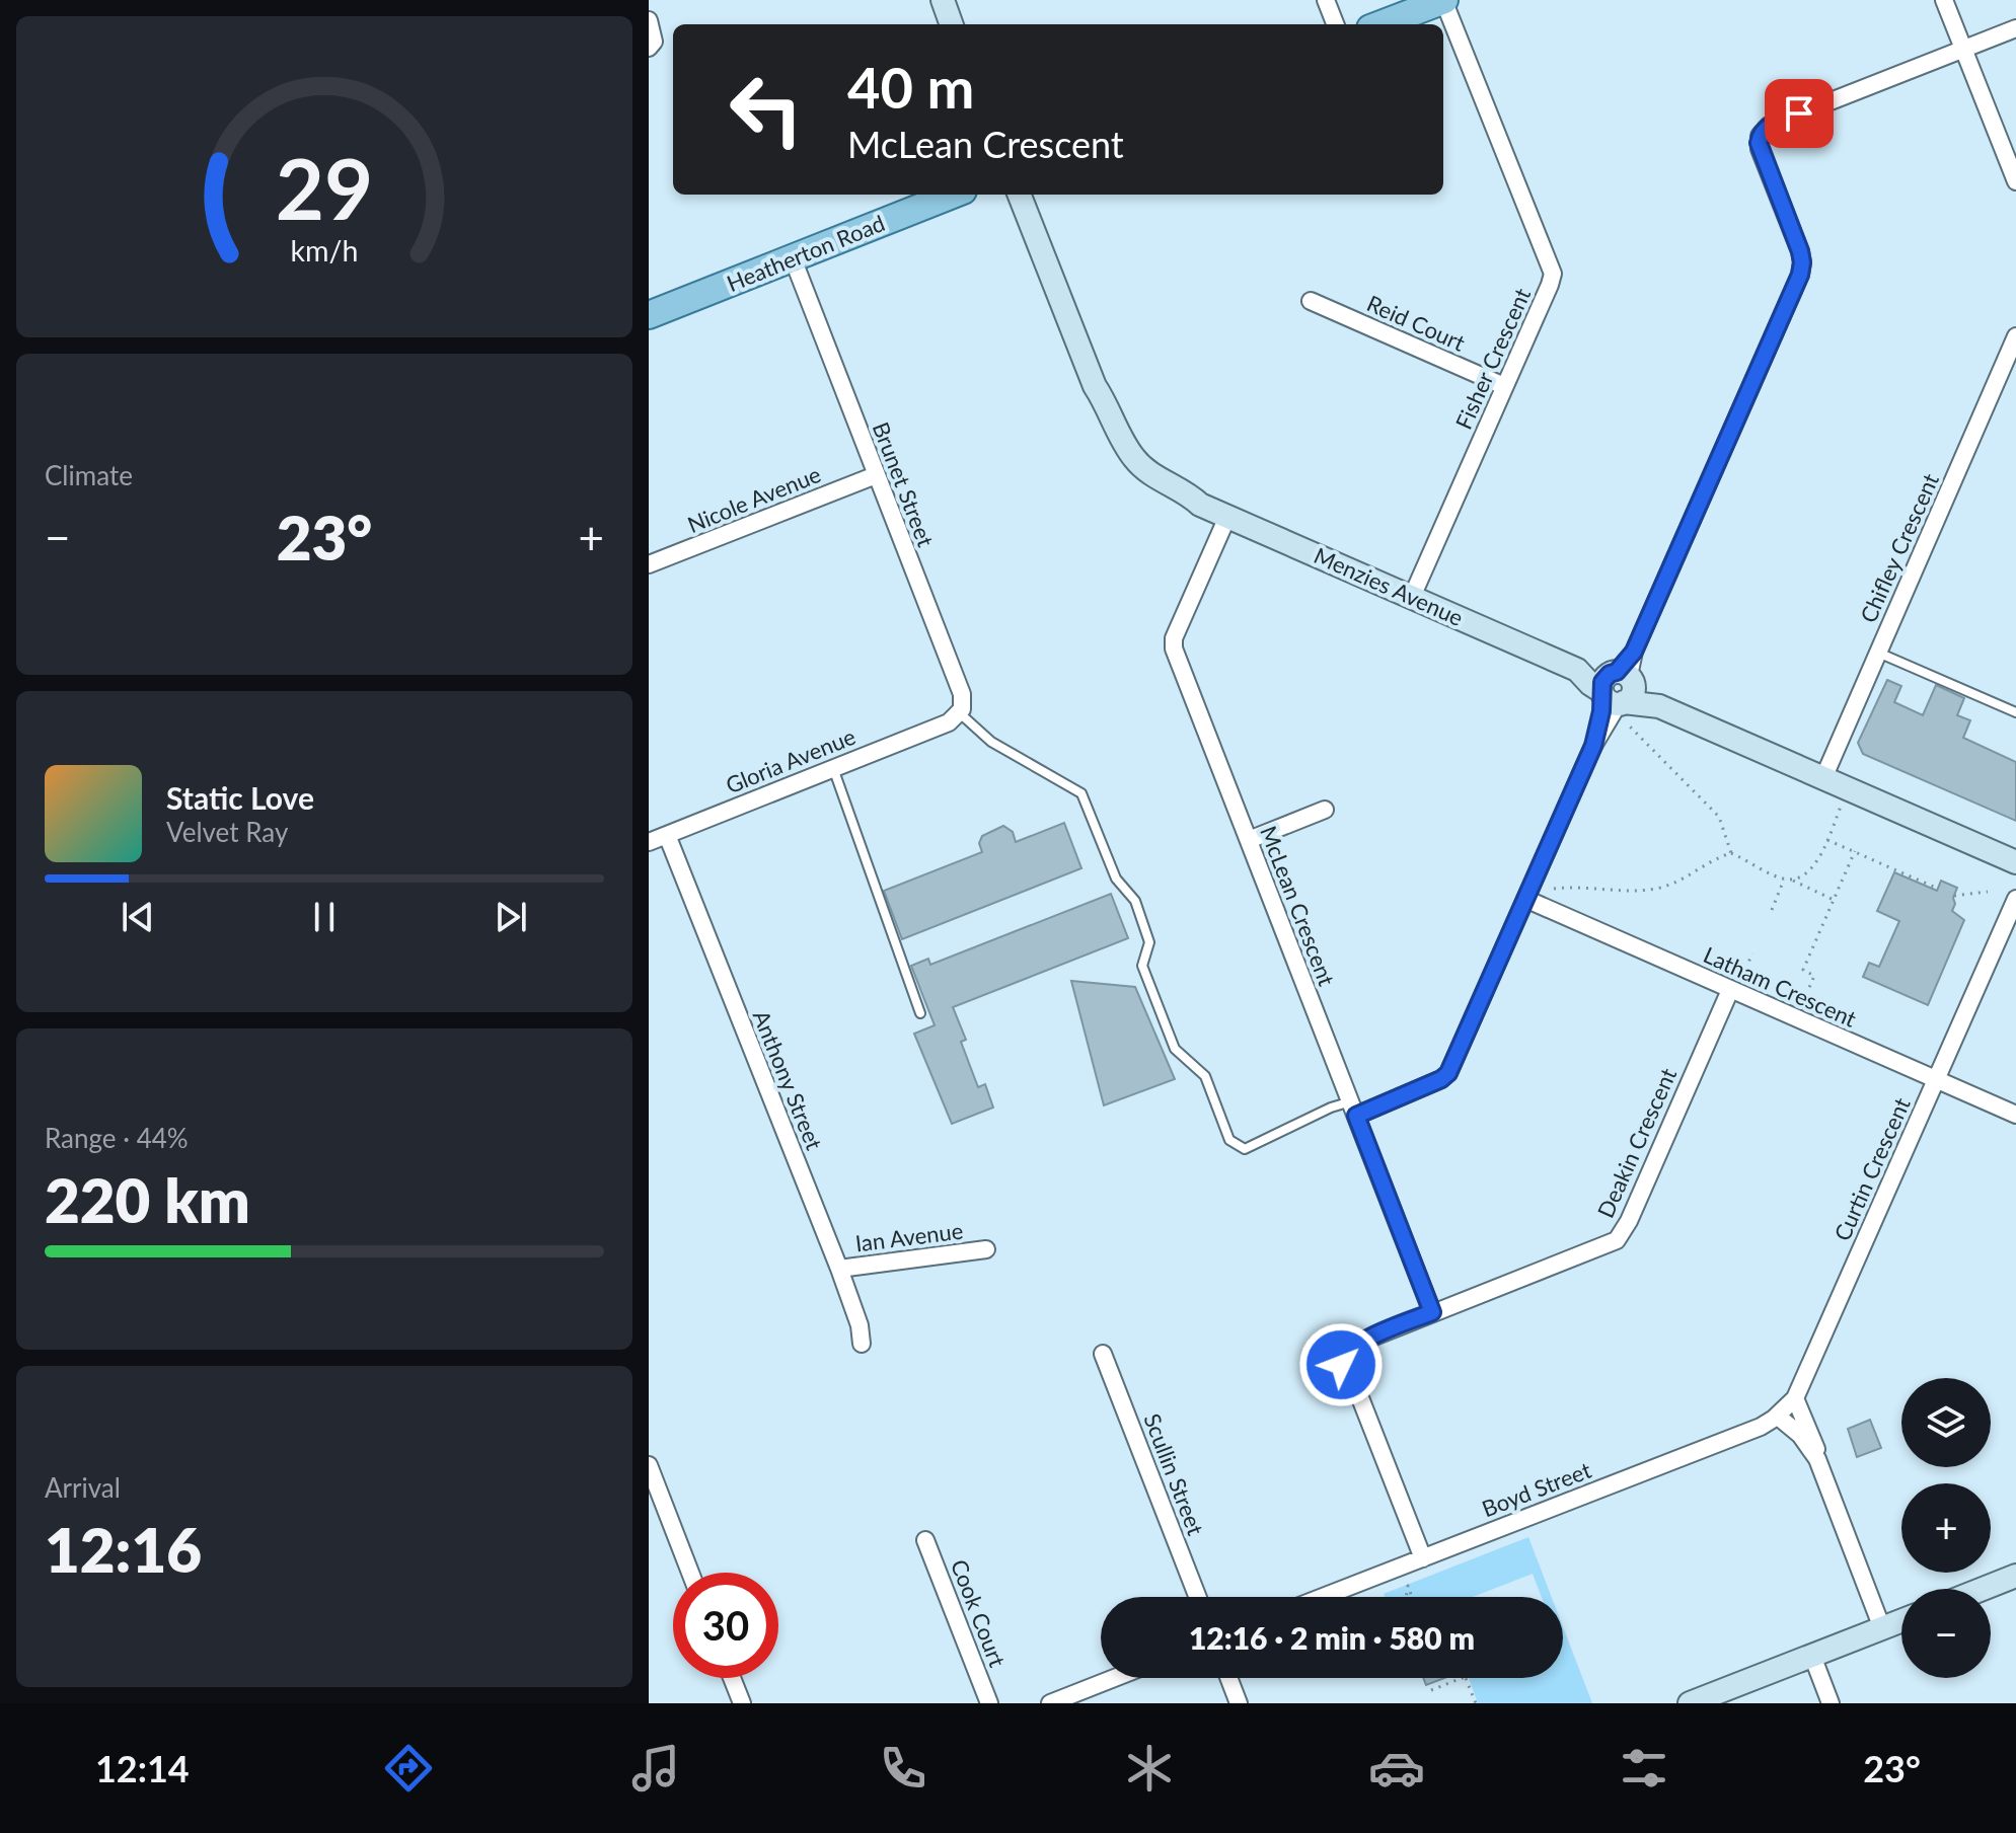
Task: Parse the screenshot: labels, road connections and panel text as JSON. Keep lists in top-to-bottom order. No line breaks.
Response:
{"streets":{"main road":["Heatherton Road"],"street":["Reid Court","Fisher Crescent","Brunet Street","Nicole Avenue","Chifley Crescent","Menzies Avenue","Gloria Avenue","McLean Crescent","Latham Crescent","Anthony Street","Deakin Crescent","Curtin Crescent","Ian Avenue","Scullin Street","Boyd Street","Cook Court"]},"crossings":[["Heatherton Road","Brunet Street"],["Reid Court","Fisher Crescent"],["Fisher Crescent","Menzies Avenue"],["Brunet Street","Nicole Avenue"],["Brunet Street","Gloria Avenue"],["Chifley Crescent","Menzies Avenue"],["Menzies Avenue","McLean Crescent"],["Gloria Avenue","Anthony Street"],["McLean Crescent","Deakin Crescent"],["Latham Crescent","Deakin Crescent"],["Latham Crescent","Curtin Crescent"],["Anthony Street","Ian Avenue"],["Deakin Crescent","Boyd Street"],["Curtin Crescent","Boyd Street"]],"page":{"turn":["40 m","McLean Crescent"],"tile":["Climate",["Range · 44%","220 km"],["Arrival","12:16"]],"heat":["−","23°","+"],"song":["Static Love","Velvet Ray"],"map_buttons":["+","−"],"limit":"30","trip":"12:16 · 2 min · 580 m","tabs":["12:14","23°"],"gauge":["29","km/h"]}}
